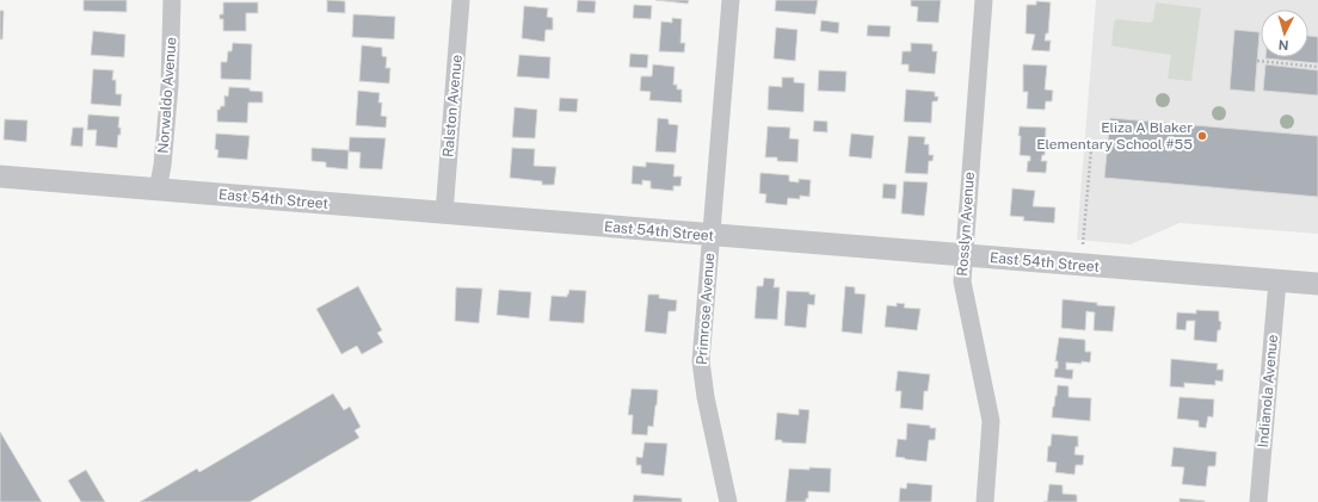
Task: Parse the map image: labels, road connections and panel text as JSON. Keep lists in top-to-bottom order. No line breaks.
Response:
{"streets":{"street":["Norwaldo Avenue","Ralston Avenue","East 54th Street","Rosslyn Avenue","Primrose Avenue","Indianola Avenue"]},"crossings":[["Norwaldo Avenue","East 54th Street"],["Ralston Avenue","East 54th Street"],["East 54th Street","Rosslyn Avenue"],["East 54th Street","Primrose Avenue"],["East 54th Street","Indianola Avenue"]],"places":["Eliza A Blaker Elementary School #55"],"north":"bottom"}
